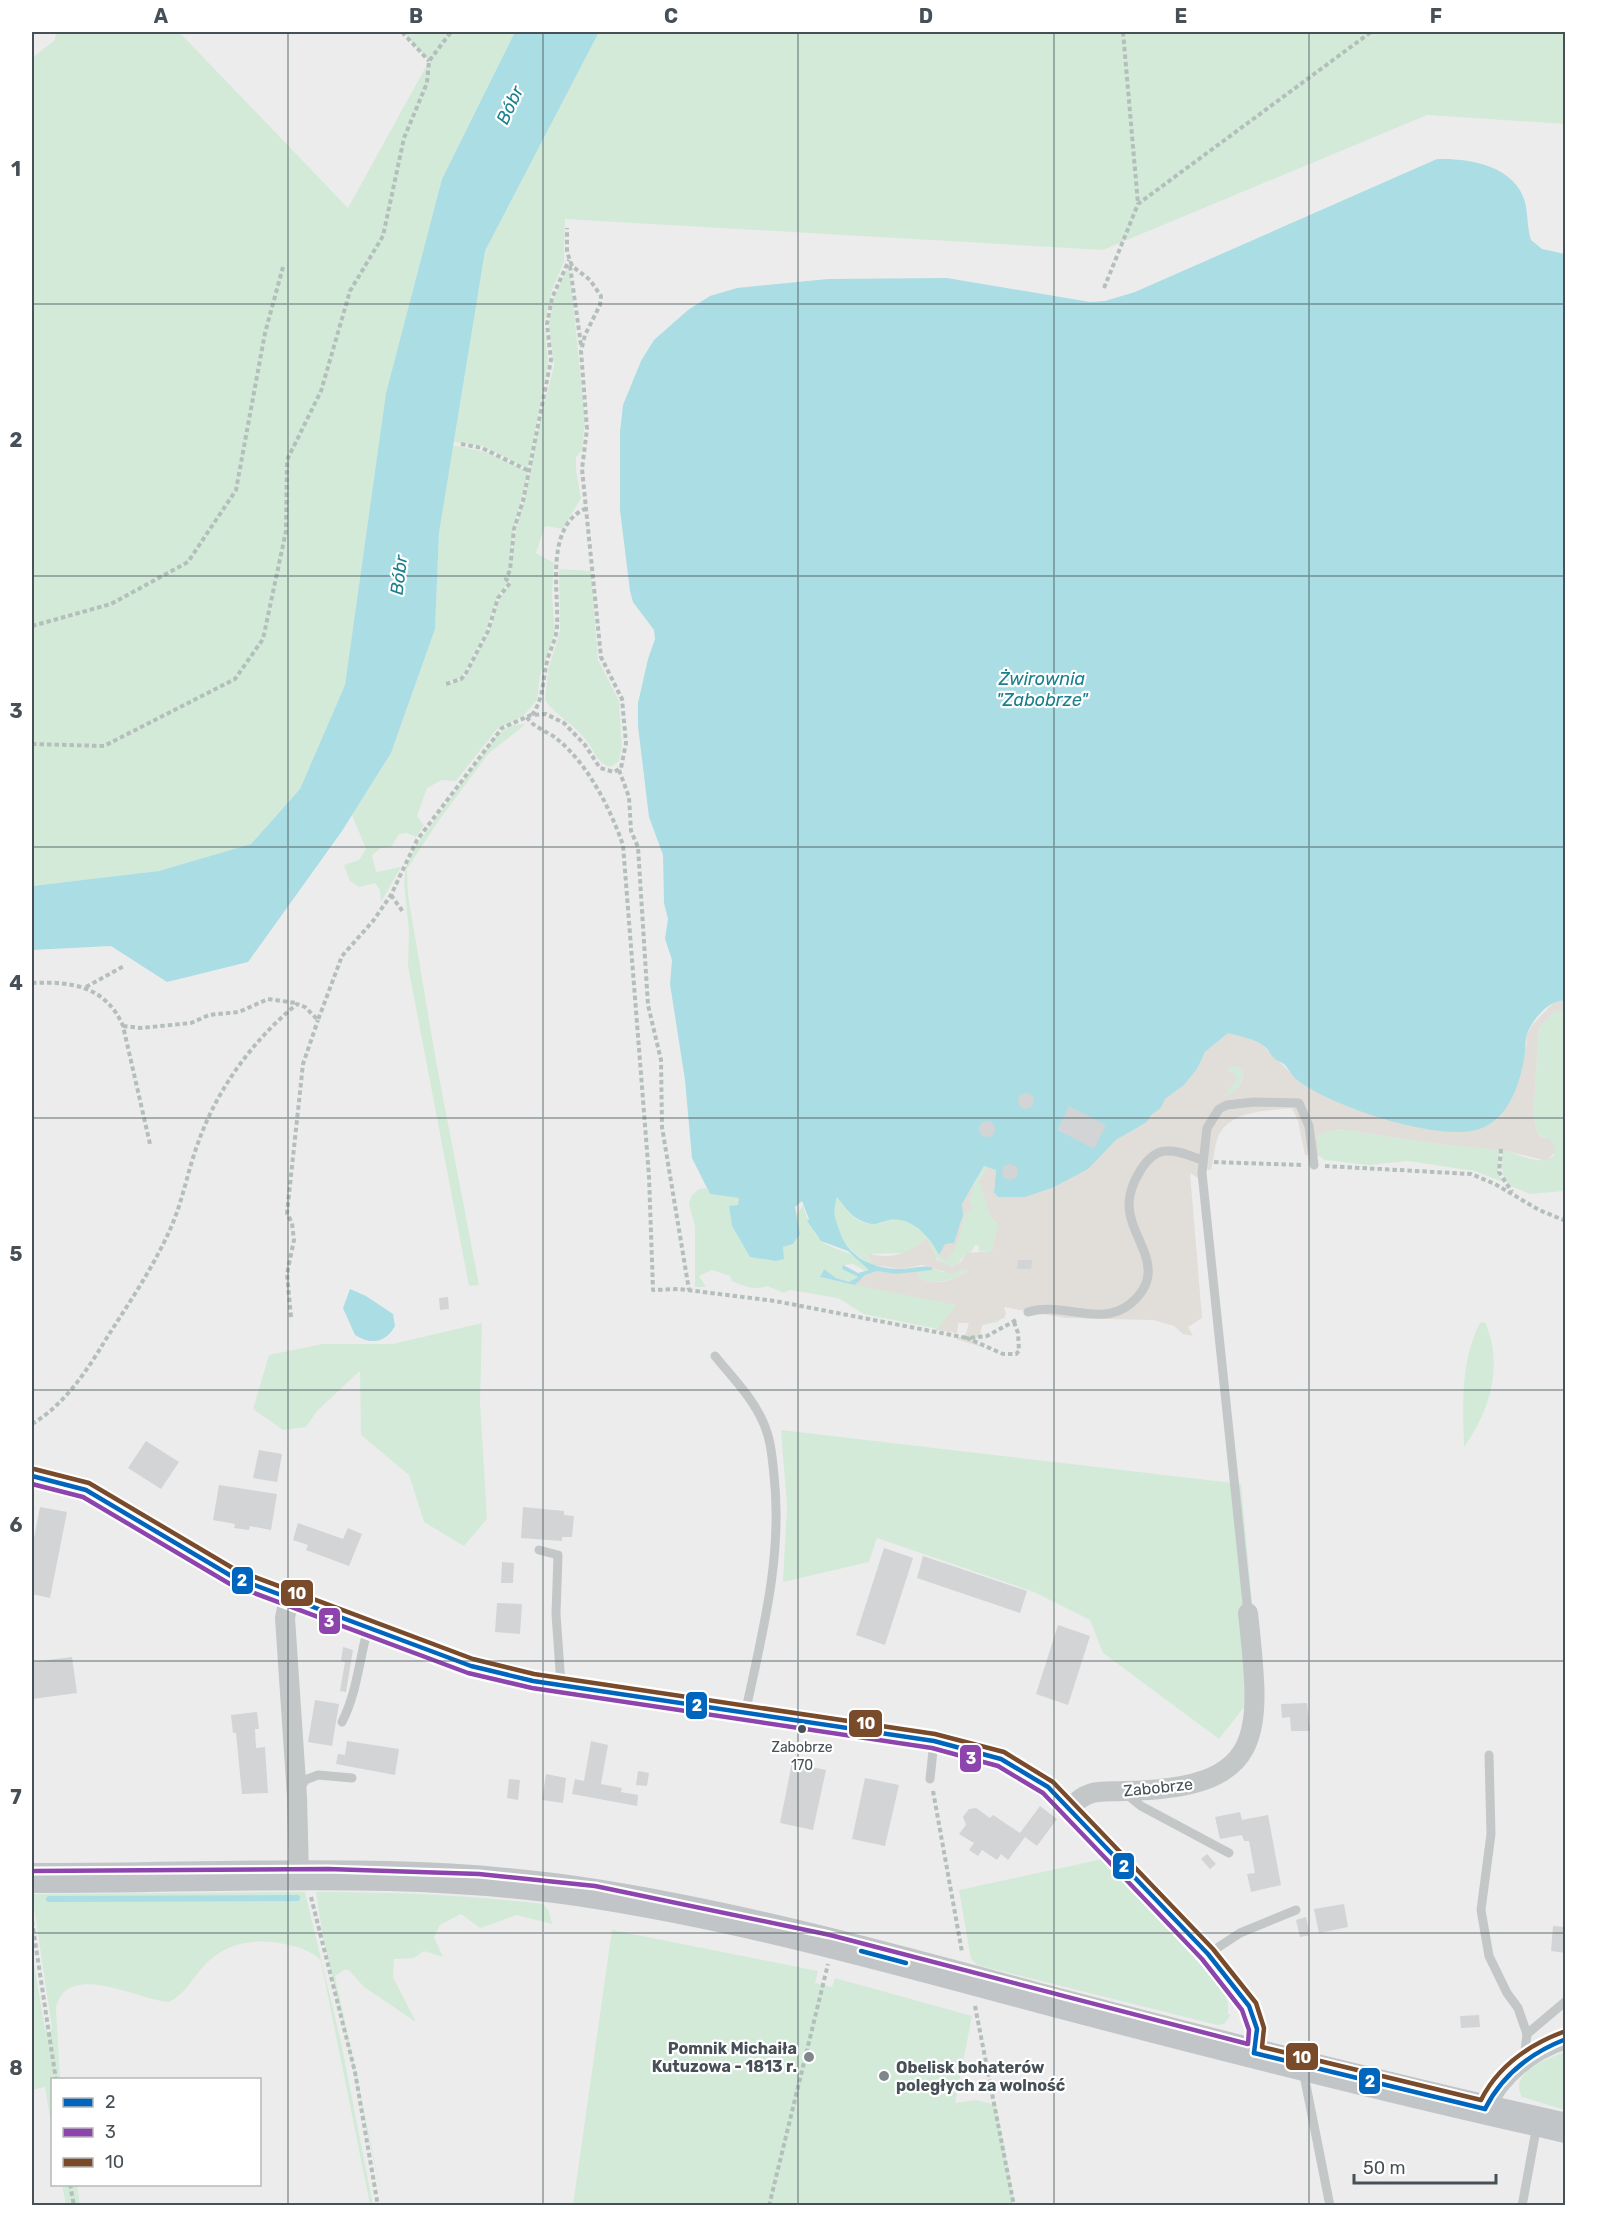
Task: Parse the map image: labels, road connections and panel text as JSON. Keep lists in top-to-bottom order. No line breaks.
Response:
{"streets":{"street":["Zabobrze"]},"water":["Bóbr","Żwirownia \"Zabobrze\""],"places":["Zabobrze 170","Pomnik Michaiła Kutuzowa - 1813 r.","Obelisk bohaterów poległych za wolność"],"lines":["transit line 10","transit line 2","transit line 3"],"legend":["2","3","10"],"scale_bar":"50 m","grid":{"columns":["A","B","C","D","E","F"],"rows":["1","2","3","4","5","6","7","8"]}}
